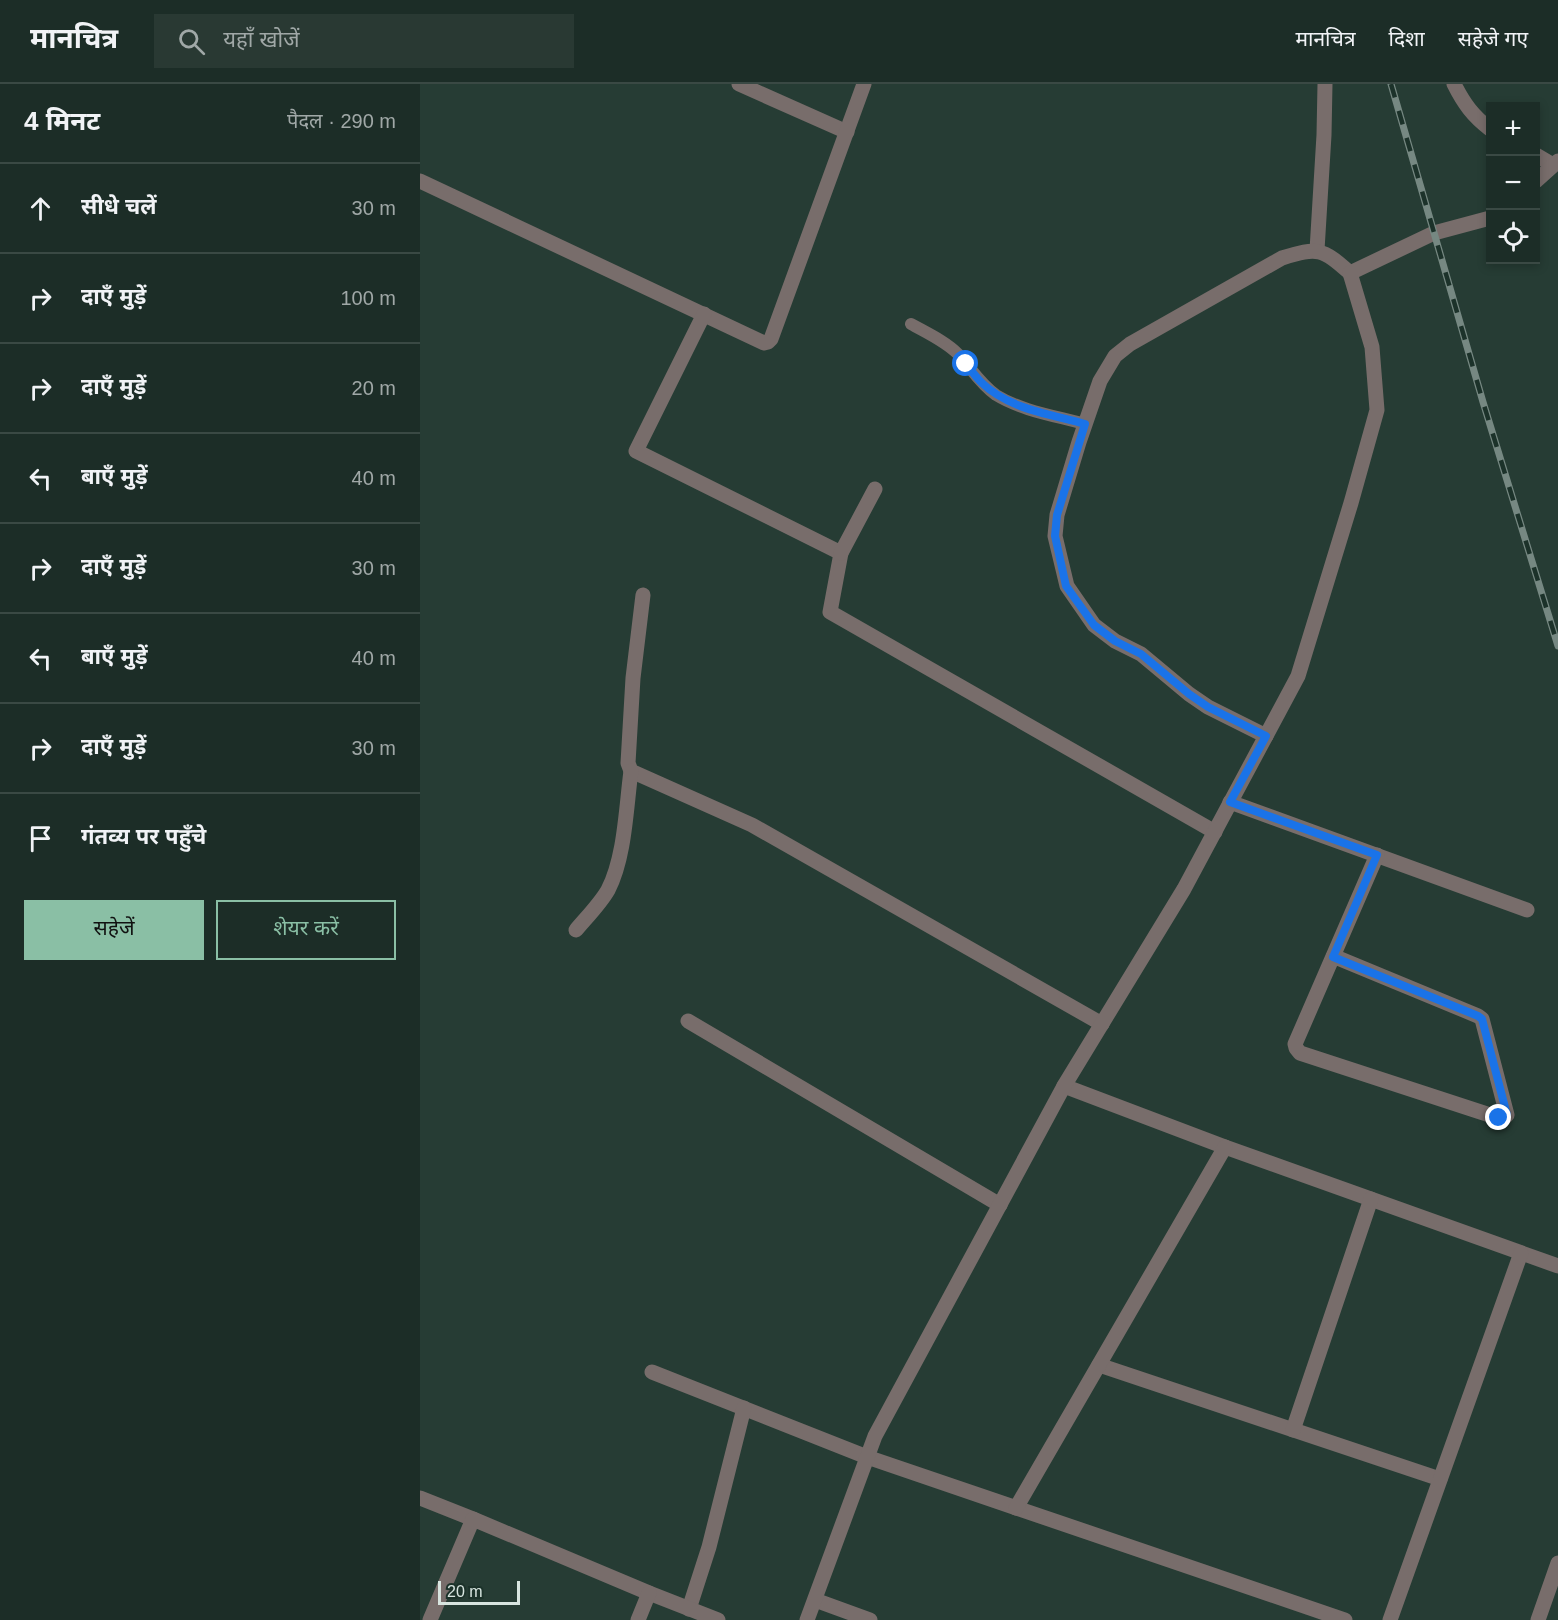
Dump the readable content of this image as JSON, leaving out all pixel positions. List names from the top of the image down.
{
  "scale_bar": "20 m",
  "page": {
    "header": "मानचित्र",
    "search": "यहाँ खोजें",
    "nav": ["मानचित्र", "दिशा", "सहेजे गए"],
    "heading": ["4 मिनट", "पैदल · 290 m"],
    "map_buttons": ["+", "−"],
    "list": [
      ["सीधे चलें", "30 m"],
      ["दाएँ मुड़ें", "100 m"],
      ["दाएँ मुड़ें", "20 m"],
      ["बाएँ मुड़ें", "40 m"],
      ["दाएँ मुड़ें", "30 m"],
      ["बाएँ मुड़ें", "40 m"],
      ["दाएँ मुड़ें", "30 m"],
      "गंतव्य पर पहुँचे"
    ],
    "buttons": ["सहेजें", "शेयर करें"],
    "scale": "20 m"
  }
}
